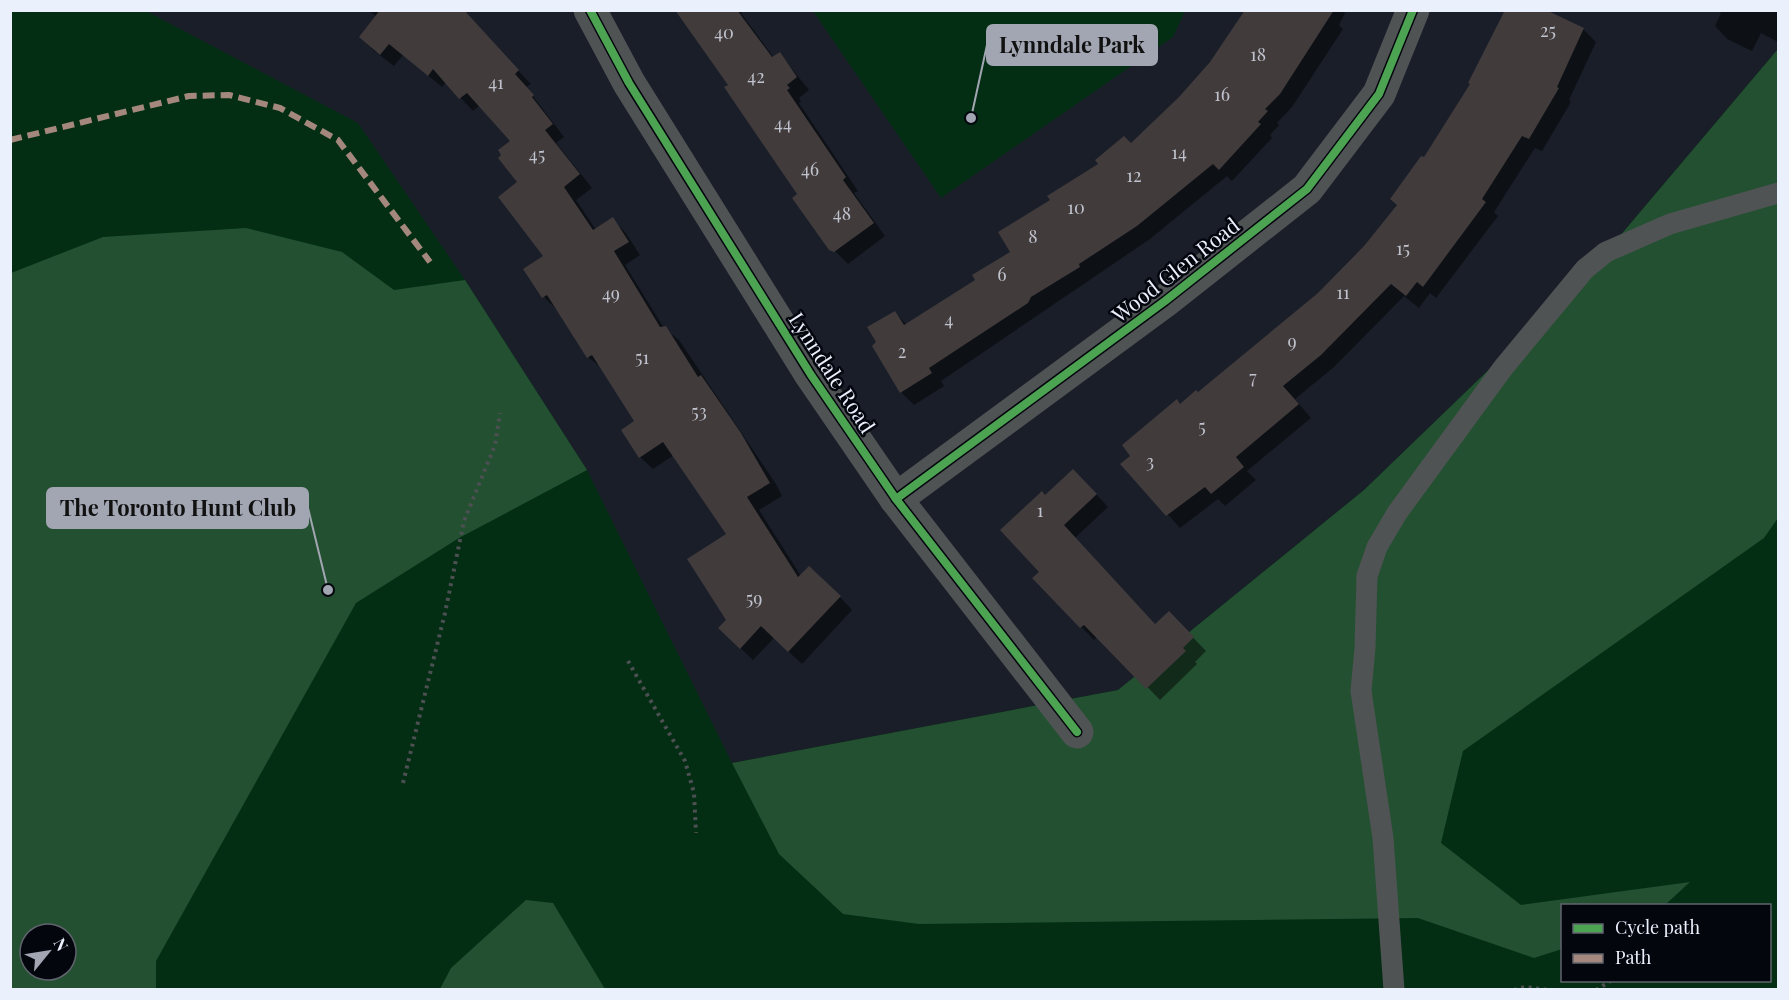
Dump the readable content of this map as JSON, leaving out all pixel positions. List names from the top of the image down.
{
  "streets": {
    "street": ["Wood Glen Road", "Lynndale Road"]
  },
  "crossings": [
    ["Wood Glen Road", "Lynndale Road"]
  ],
  "places": ["Lynndale Park", "The Toronto Hunt Club"],
  "house_numbers": [
    "25",
    "40",
    "18",
    "42",
    "41",
    "16",
    "44",
    "14",
    "45",
    "46",
    "12",
    "10",
    "48",
    "8",
    "15",
    "6",
    "11",
    "49",
    "4",
    "9",
    "2",
    "51",
    "7",
    "53",
    "5",
    "3",
    "1",
    "59"
  ],
  "legend": ["Cycle path", "Path"],
  "north": "top right"
}
